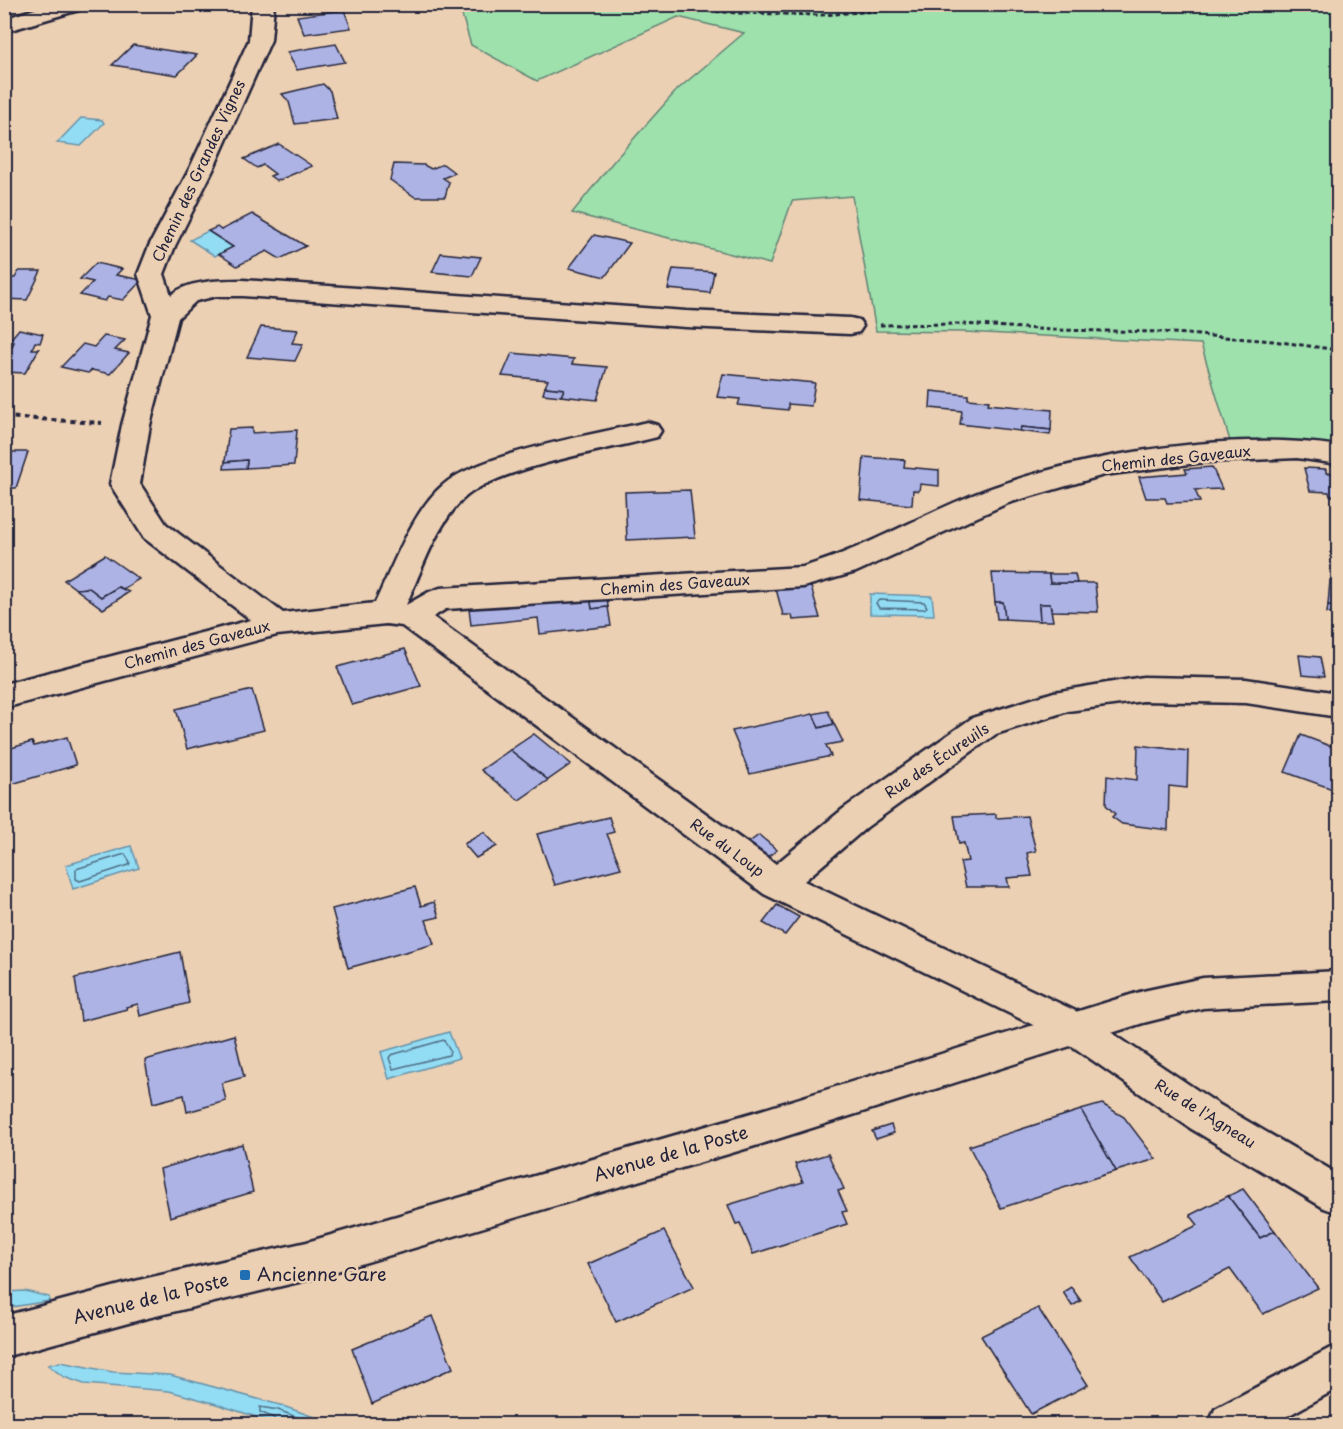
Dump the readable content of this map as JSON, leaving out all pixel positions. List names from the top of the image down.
{
  "streets": {
    "street": [
      "Chemin des Grandes Vignes",
      "Chemin des Gaveaux",
      "Rue des Écureuils",
      "Rue du Loup",
      "Rue de l'Agneau",
      "Avenue de la Poste"
    ]
  },
  "crossings": [
    ["Chemin des Gaveaux", "Rue du Loup"],
    ["Rue des Écureuils", "Rue du Loup"],
    ["Rue du Loup", "Rue de l'Agneau"],
    ["Rue du Loup", "Avenue de la Poste"],
    ["Rue de l'Agneau", "Avenue de la Poste"]
  ],
  "places": {
    "transit": ["Ancienne Gare"]
  }
}
